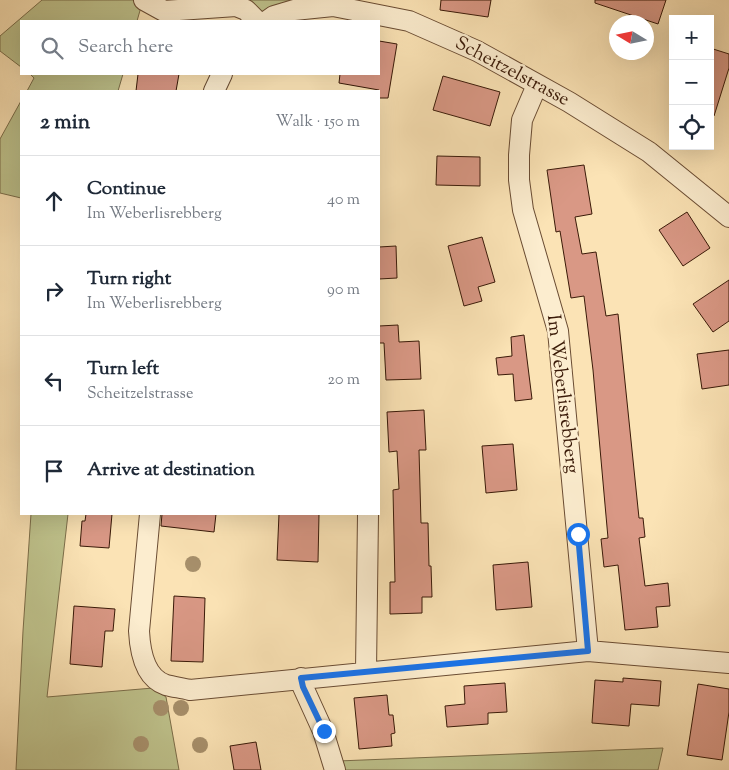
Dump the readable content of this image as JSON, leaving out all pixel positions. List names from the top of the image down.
{
  "streets": {
    "street": ["Scheitzelstrasse", "Im Weberlisrebberg"]
  },
  "crossings": [
    ["Scheitzelstrasse", "Im Weberlisrebberg"]
  ],
  "north": "left",
  "page": {
    "map_buttons": ["+", "−"],
    "search": "Search here",
    "heading": ["2 min", "Walk · 150 m"],
    "list": [
      ["Continue", "Im Weberlisrebberg", "40 m"],
      ["Turn right", "Im Weberlisrebberg", "90 m"],
      ["Turn left", "Scheitzelstrasse", "20 m"],
      "Arrive at destination"
    ]
  }
}
